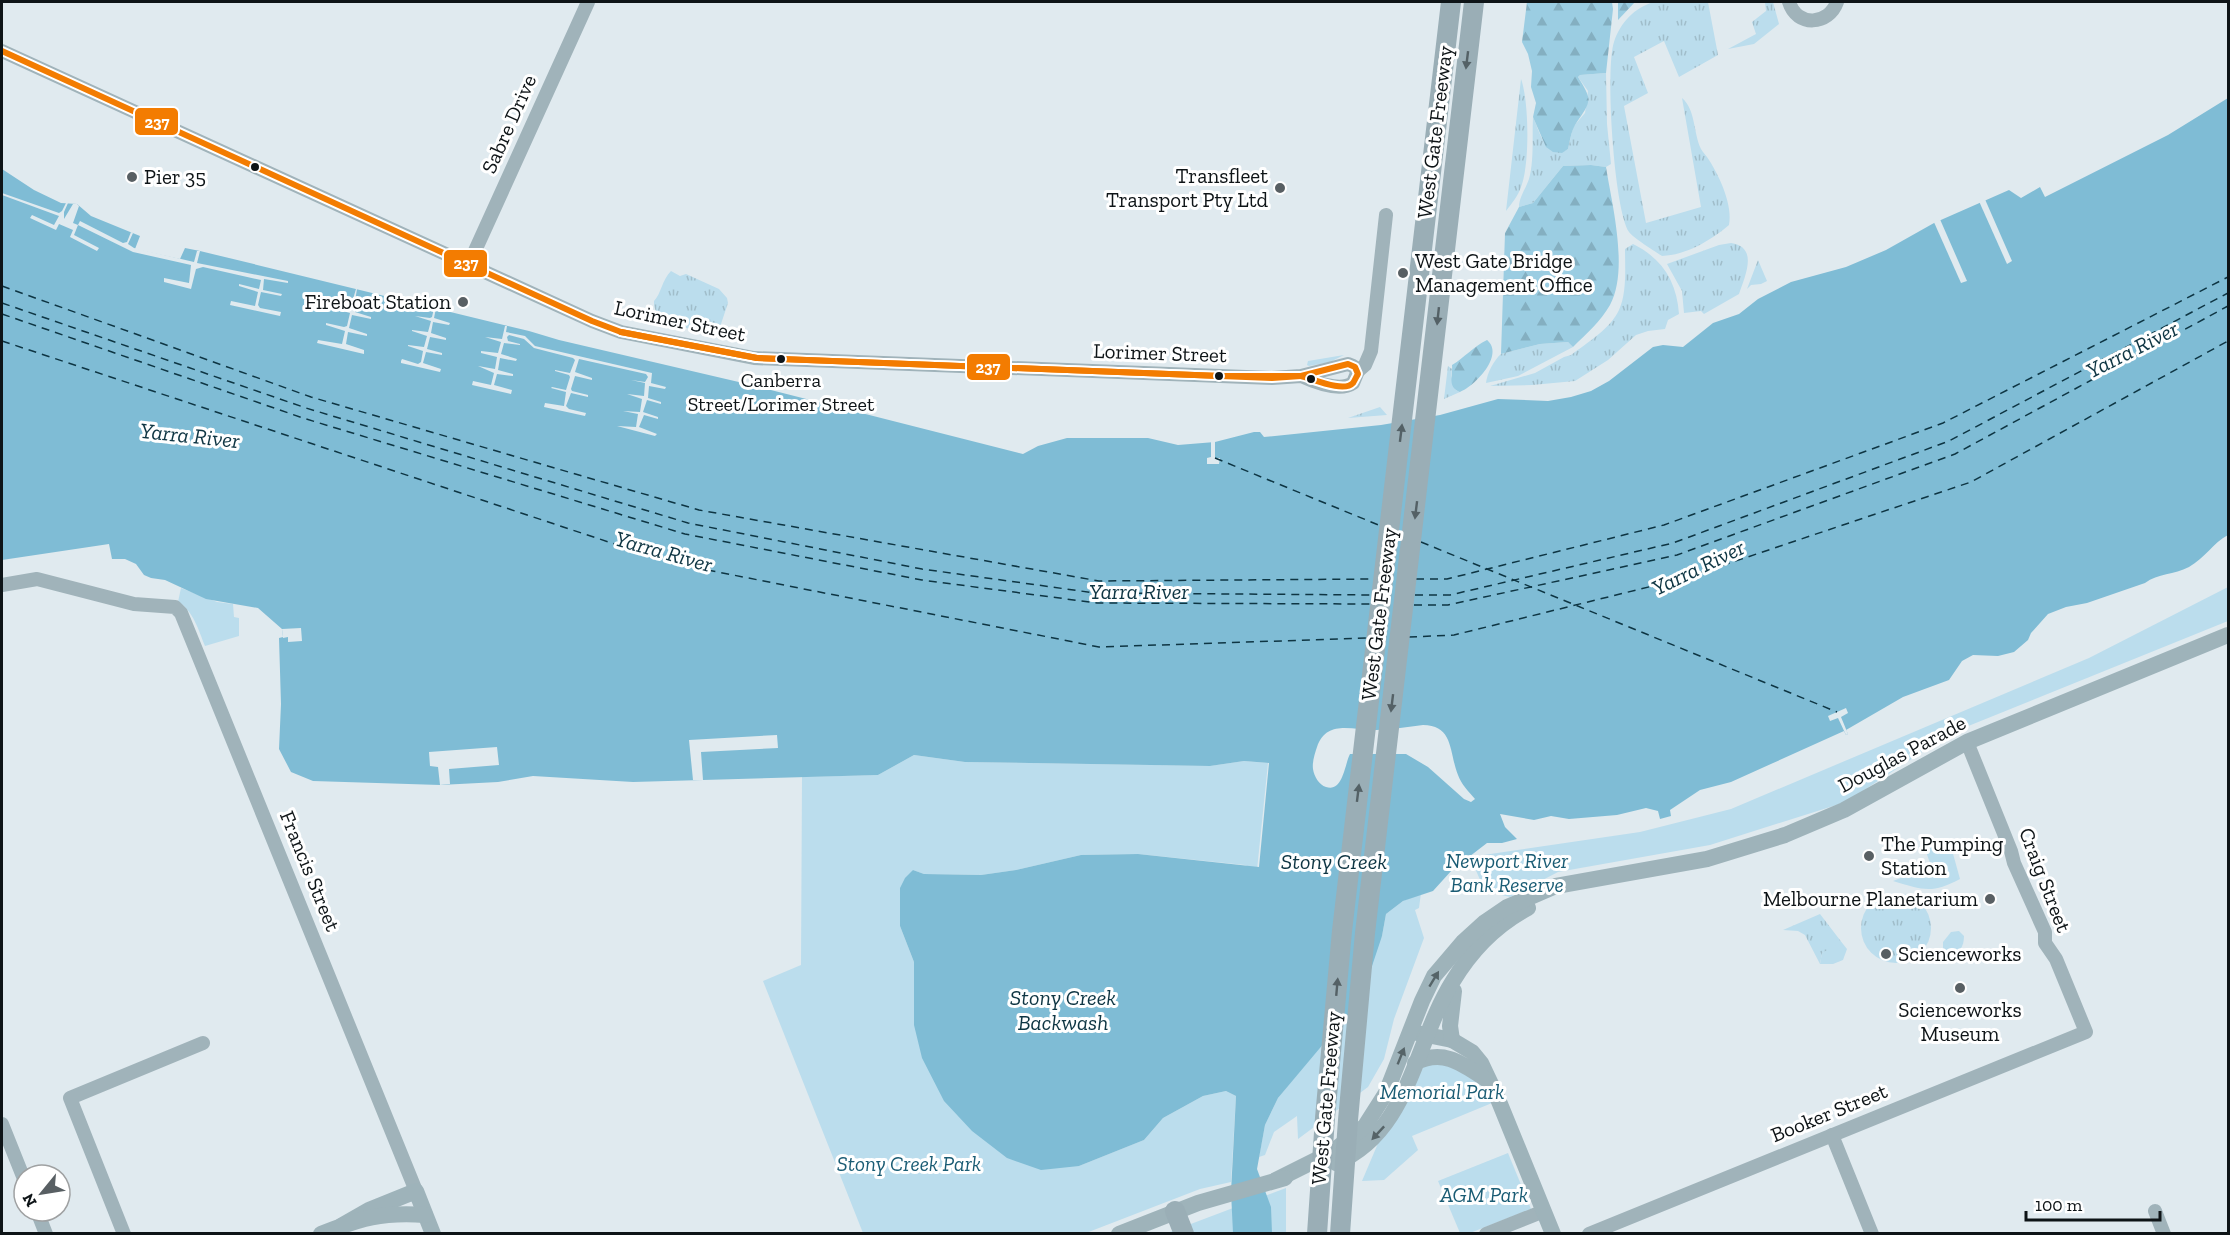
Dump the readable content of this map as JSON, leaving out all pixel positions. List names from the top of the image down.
{
  "streets": {
    "highway": ["West Gate Freeway"],
    "main road": ["Douglas Parade", "Francis Street"],
    "street": [
      "Sabre Drive",
      "Lorimer Street",
      "Craig Street",
      "Booker Street"
    ]
  },
  "crossings": [
    ["Sabre Drive", "Lorimer Street"],
    ["Douglas Parade", "Craig Street"],
    ["Craig Street", "Booker Street"]
  ],
  "water": ["Yarra River", "Stony Creek", "Stony Creek Backwash"],
  "parks": [
    "Newport River Bank Reserve",
    "Memorial Park",
    "Stony Creek Park",
    "AGM Park"
  ],
  "places": [
    "Pier 35",
    "Transfleet Transport Pty Ltd",
    "West Gate Bridge Management Office",
    "Fireboat Station",
    "Canberra Street/Lorimer Street",
    "The Pumping Station",
    "Melbourne Planetarium",
    "Scienceworks",
    "Scienceworks Museum"
  ],
  "lines": ["transit line 237"],
  "scale_bar": "100 m",
  "north": "bottom left"
}
